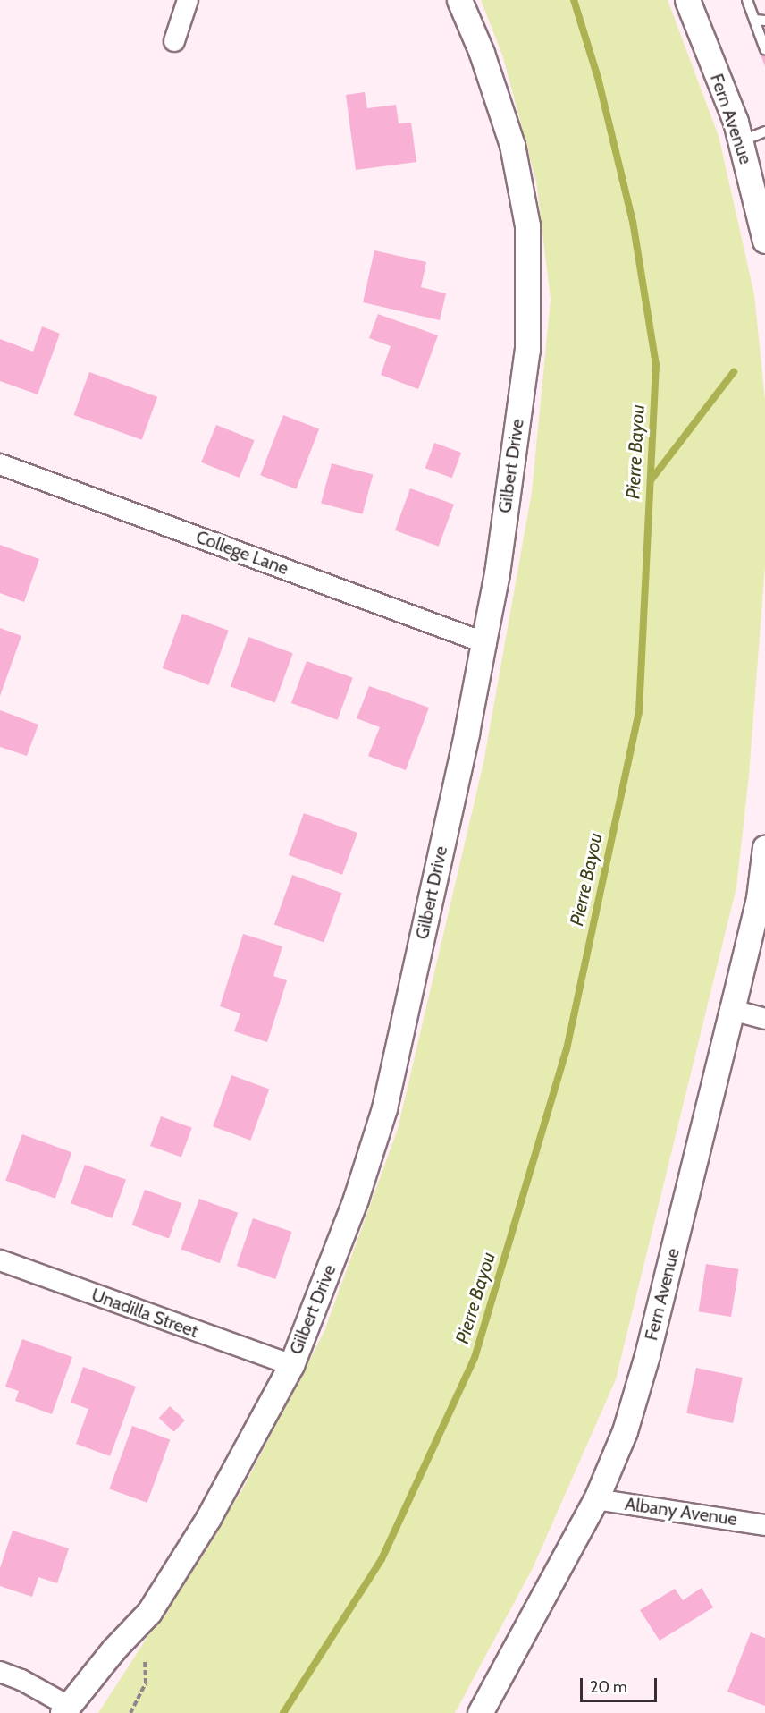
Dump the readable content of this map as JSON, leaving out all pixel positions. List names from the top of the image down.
{
  "streets": {
    "street": [
      "Fern Avenue",
      "Gilbert Drive",
      "College Lane",
      "Unadilla Street",
      "Albany Avenue"
    ]
  },
  "crossings": [
    ["Fern Avenue", "Albany Avenue"],
    ["Gilbert Drive", "College Lane"],
    ["Gilbert Drive", "Unadilla Street"]
  ],
  "water": ["Pierre Bayou"],
  "scale_bar": "20 m"
}
